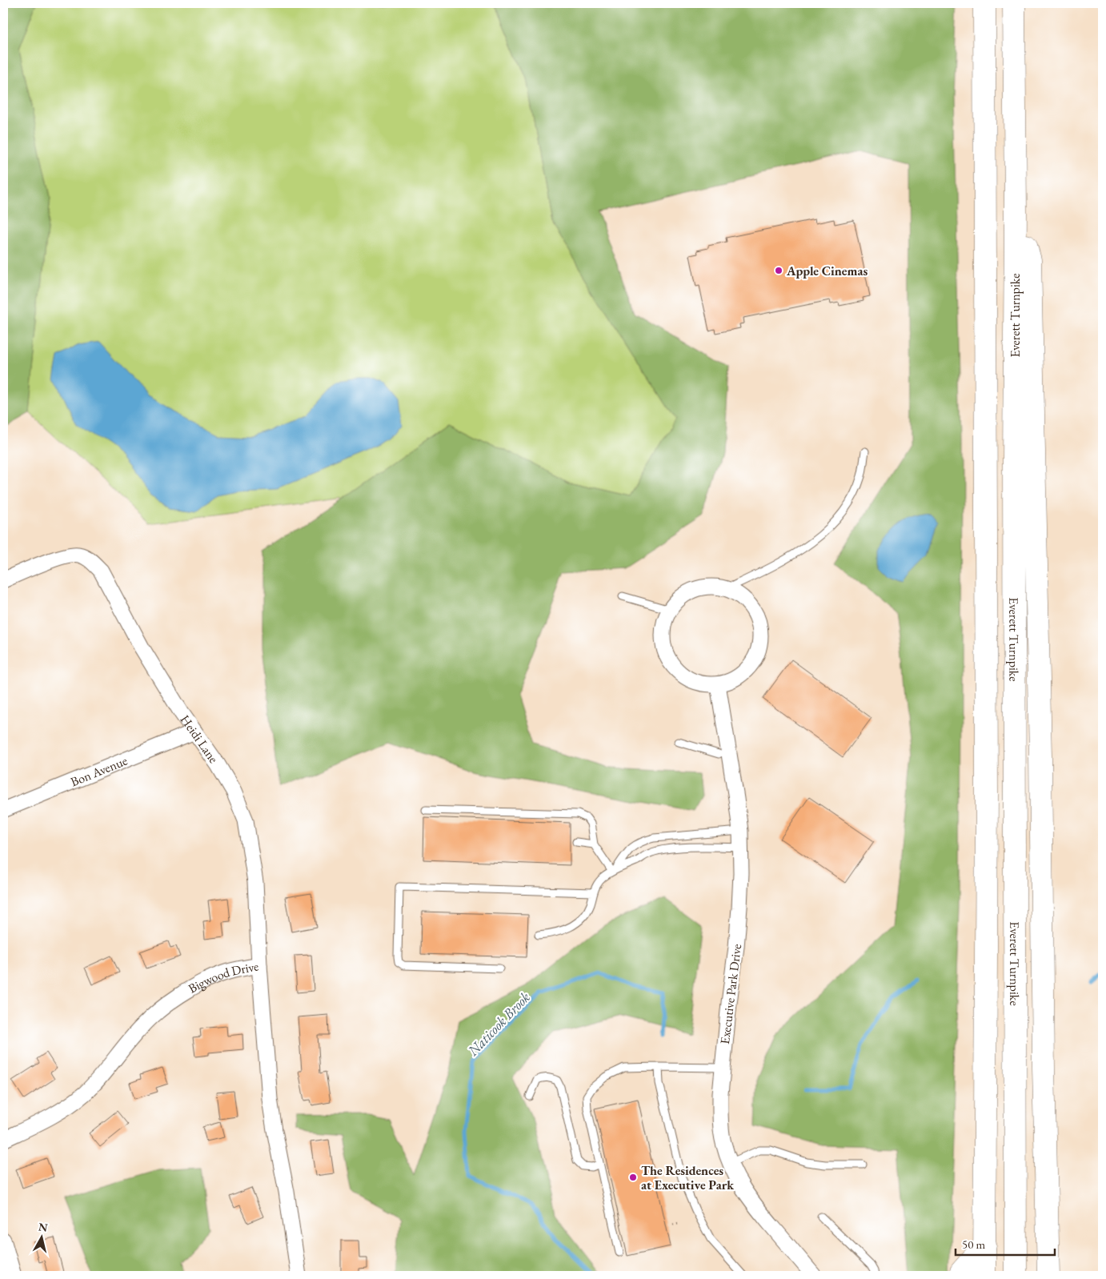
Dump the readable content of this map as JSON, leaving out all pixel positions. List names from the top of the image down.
{
  "streets": {
    "highway": ["Everett Turnpike"],
    "street": [
      "Heidi Lane",
      "Bon Avenue",
      "Bigwood Drive",
      "Executive Park Drive"
    ]
  },
  "crossings": [
    ["Heidi Lane", "Bon Avenue"],
    ["Heidi Lane", "Bigwood Drive"]
  ],
  "water": ["Naticook Brook"],
  "places": ["Apple Cinemas", "The Residences at Executive Park"],
  "scale_bar": "50 m",
  "north": "top"
}
